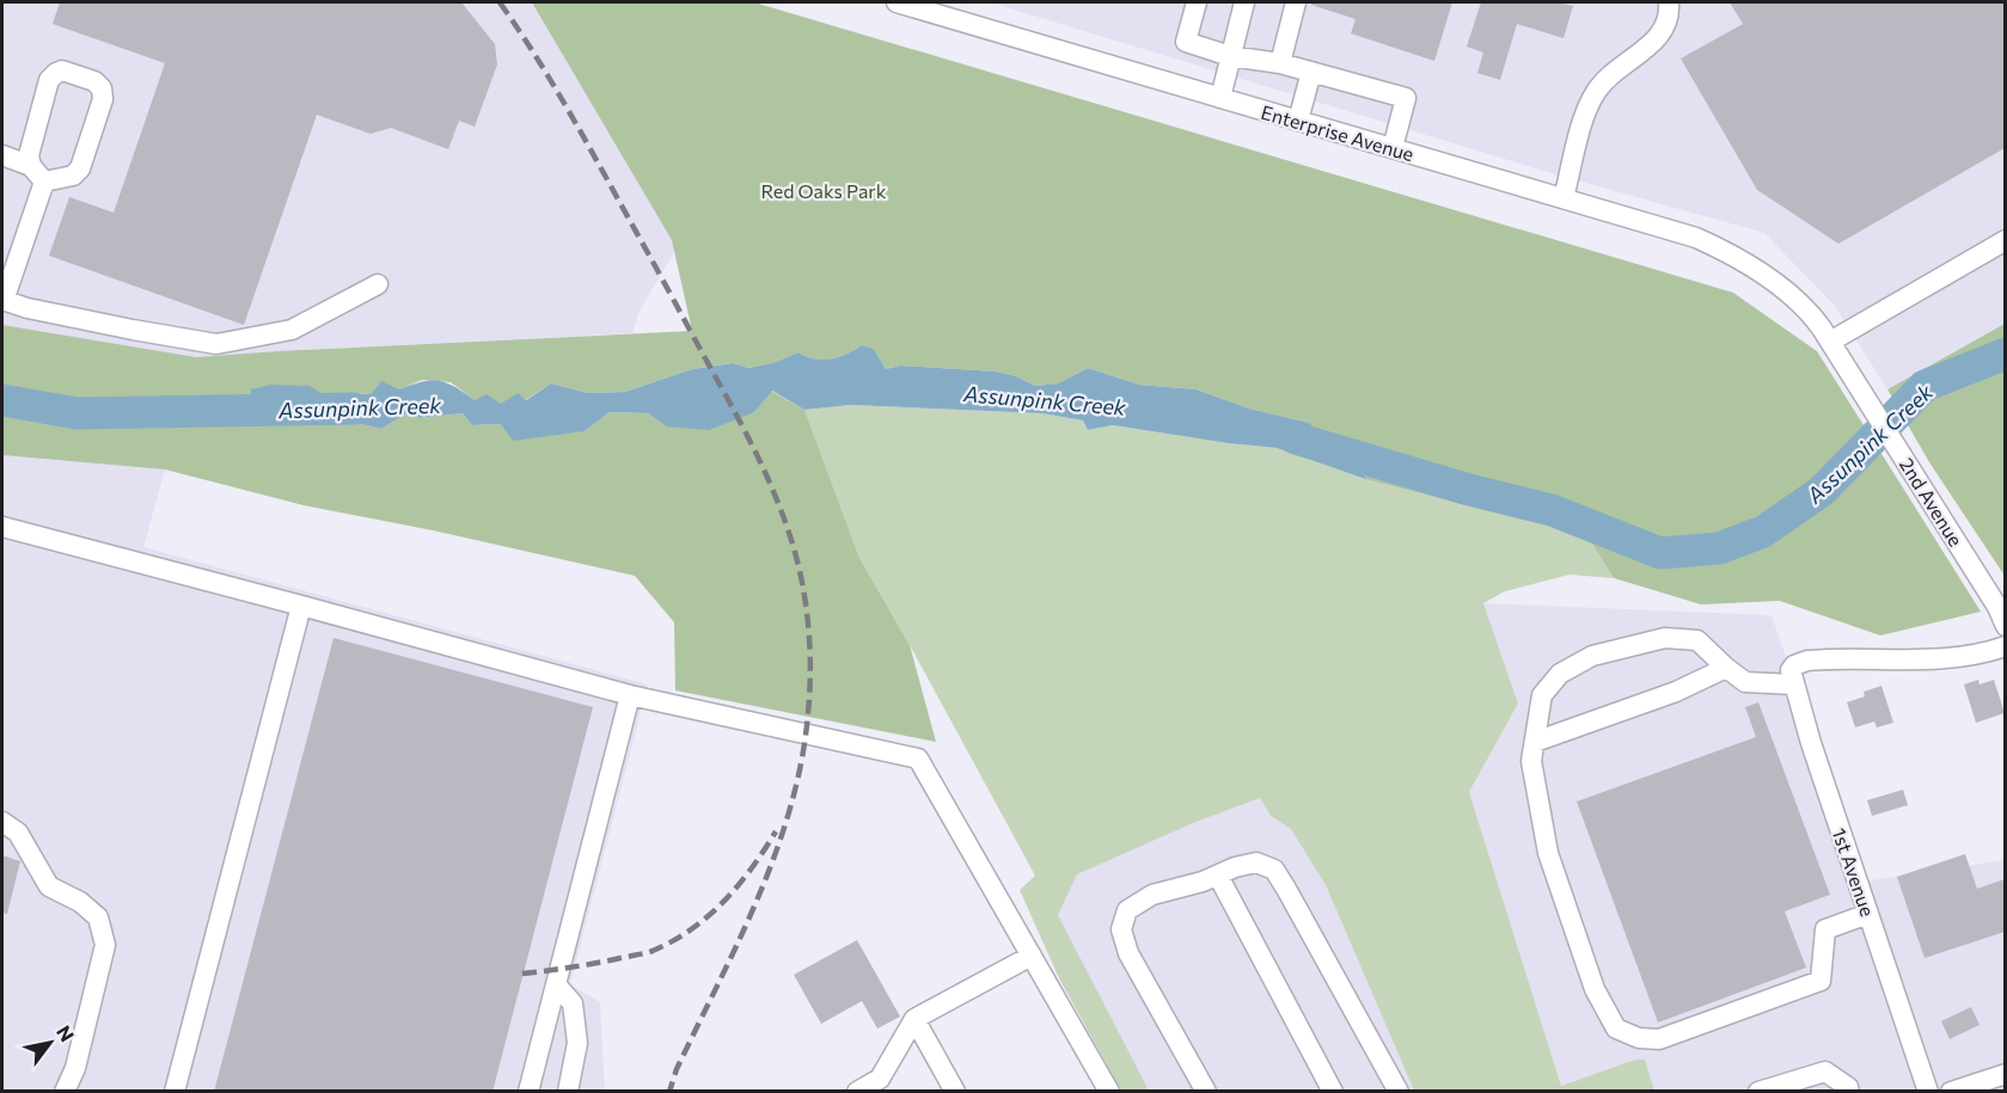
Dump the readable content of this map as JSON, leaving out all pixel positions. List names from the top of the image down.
{
  "streets": {
    "street": ["Enterprise Avenue", "2nd Avenue", "1st Avenue"]
  },
  "crossings": [
    ["Enterprise Avenue", "2nd Avenue"]
  ],
  "water": ["Assunpink Creek"],
  "parks": ["Red Oaks Park"],
  "north": "top right"
}
